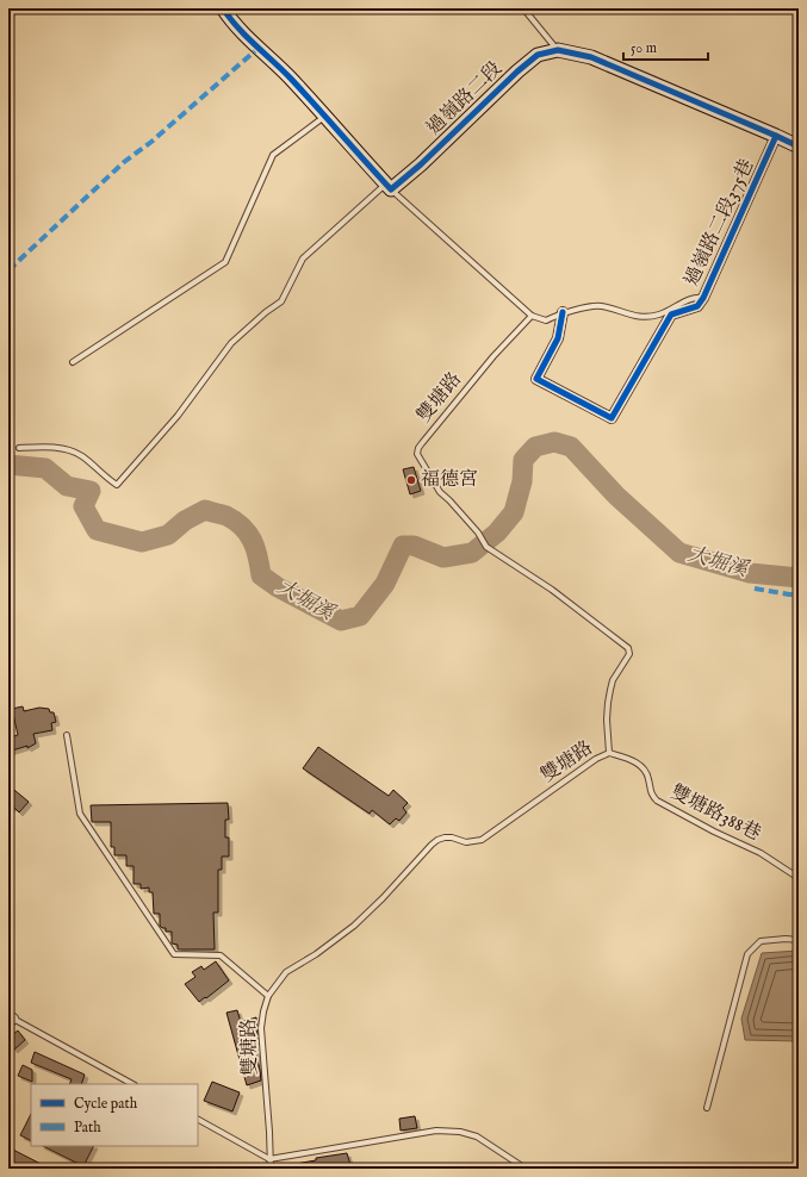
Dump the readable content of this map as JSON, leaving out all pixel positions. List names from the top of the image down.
{
  "streets": {
    "street": ["過嶺路二段", "過嶺路二段375巷"],
    "lane": ["雙塘路", "雙塘路388巷"]
  },
  "crossings": [
    ["過嶺路二段", "過嶺路二段375巷"],
    ["雙塘路", "雙塘路388巷"]
  ],
  "water": ["大堀溪"],
  "places": ["福德宮"],
  "legend": ["Cycle path", "Path"],
  "scale_bar": "50 m"
}
